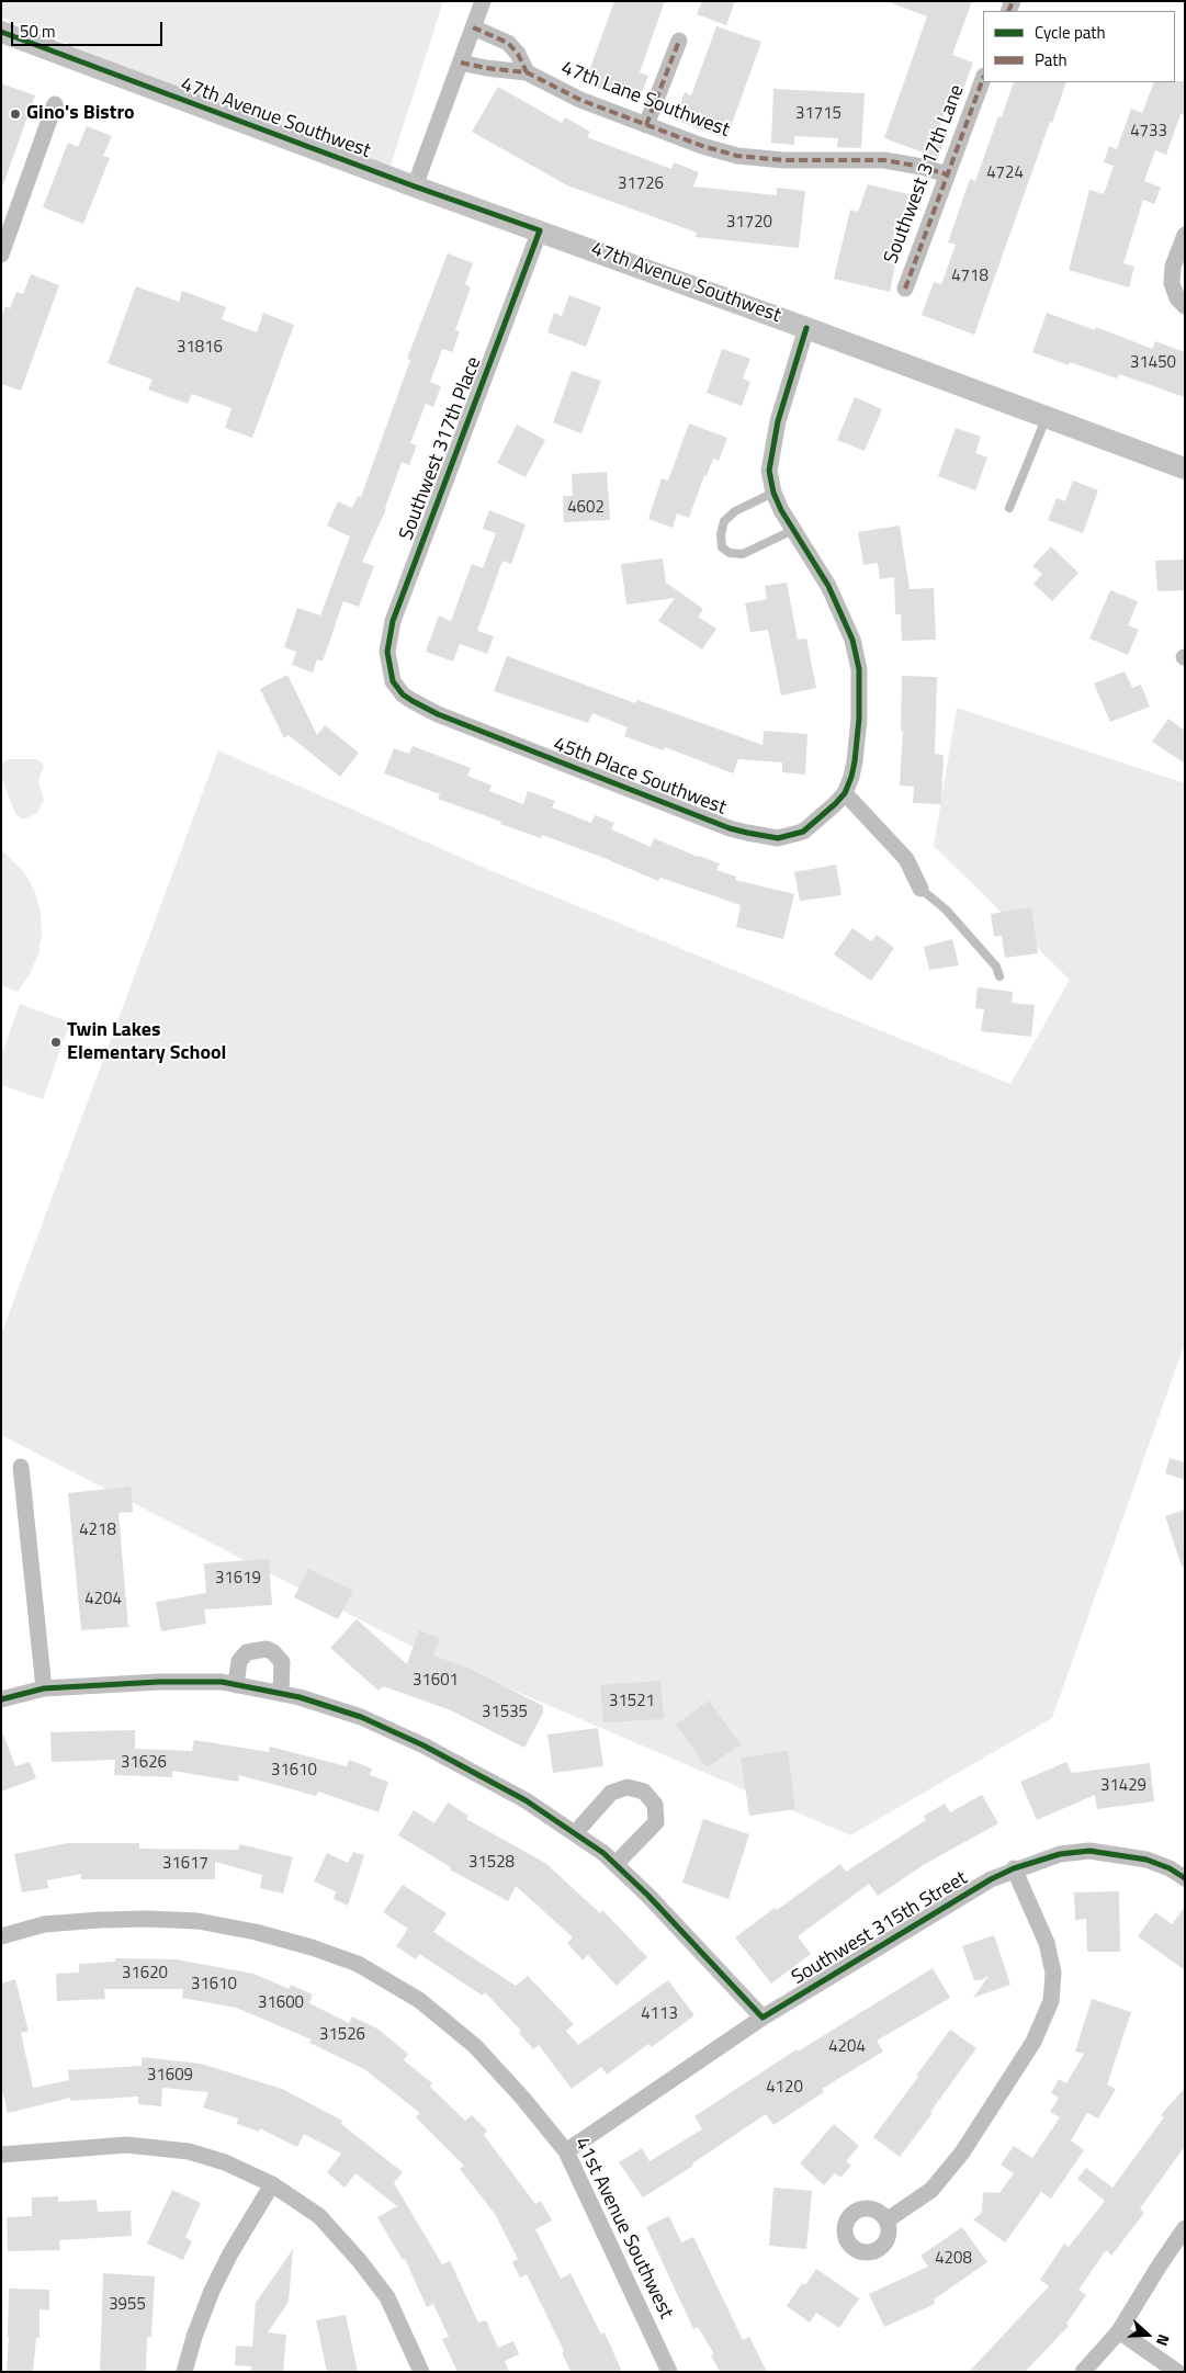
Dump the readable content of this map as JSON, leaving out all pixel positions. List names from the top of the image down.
{
  "streets": {
    "main road": ["47th Avenue Southwest"],
    "street": [
      "47th Lane Southwest",
      "Southwest 317th Lane",
      "Southwest 317th Place",
      "45th Place Southwest",
      "Southwest 315th Street",
      "41st Avenue Southwest"
    ]
  },
  "crossings": [
    ["47th Lane Southwest", "Southwest 317th Lane"],
    ["47th Avenue Southwest", "Southwest 317th Place"],
    ["Southwest 317th Place", "45th Place Southwest"],
    ["Southwest 315th Street", "41st Avenue Southwest"]
  ],
  "places": ["Gino's Bistro", "Twin Lakes Elementary School"],
  "house_numbers": [
    "31715",
    "4733",
    "4724",
    "31726",
    "31720",
    "4718",
    "31816",
    "31450",
    "4602",
    "4218",
    "31619",
    "4204",
    "31601",
    "31521",
    "31535",
    "31626",
    "31610",
    "31429",
    "31528",
    "31617",
    "31620",
    "31610",
    "31600",
    "4113",
    "31526",
    "4204",
    "31609",
    "4120",
    "4208",
    "3955"
  ],
  "legend": ["Cycle path", "Path"],
  "scale_bar": "50 m",
  "north": "right"
}
